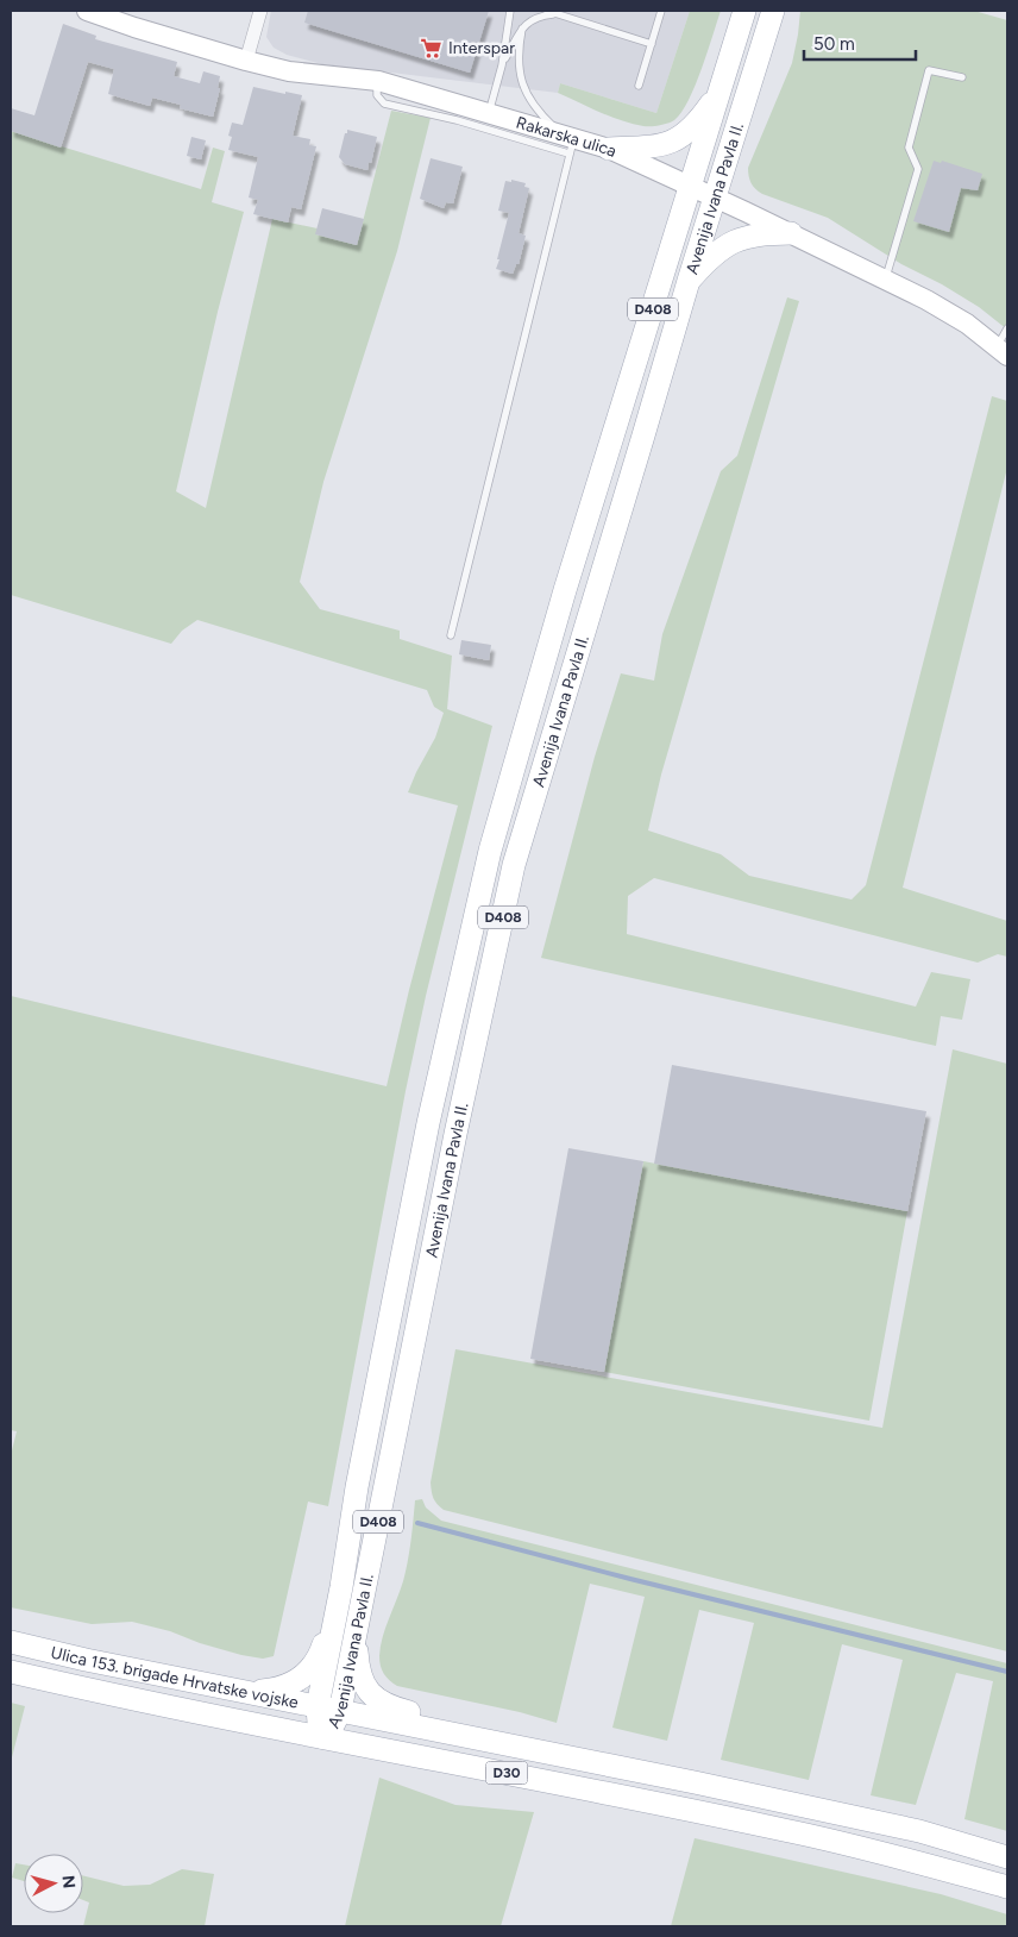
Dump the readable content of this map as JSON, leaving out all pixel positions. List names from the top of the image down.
{
  "streets": {
    "main road": [
      "Rakarska ulica",
      "Avenija Ivana Pavla II.",
      "D408",
      "Ulica 153. brigade Hrvatske vojske",
      "D30"
    ]
  },
  "crossings": [
    ["Rakarska ulica", "Avenija Ivana Pavla II."],
    ["Avenija Ivana Pavla II.", "Ulica 153. brigade Hrvatske vojske"],
    ["Avenija Ivana Pavla II.", "D30"],
    ["Ulica 153. brigade Hrvatske vojske", "D30"]
  ],
  "places": {
    "supermarket": ["Interspar"]
  },
  "scale_bar": "50 m",
  "north": "right"
}
